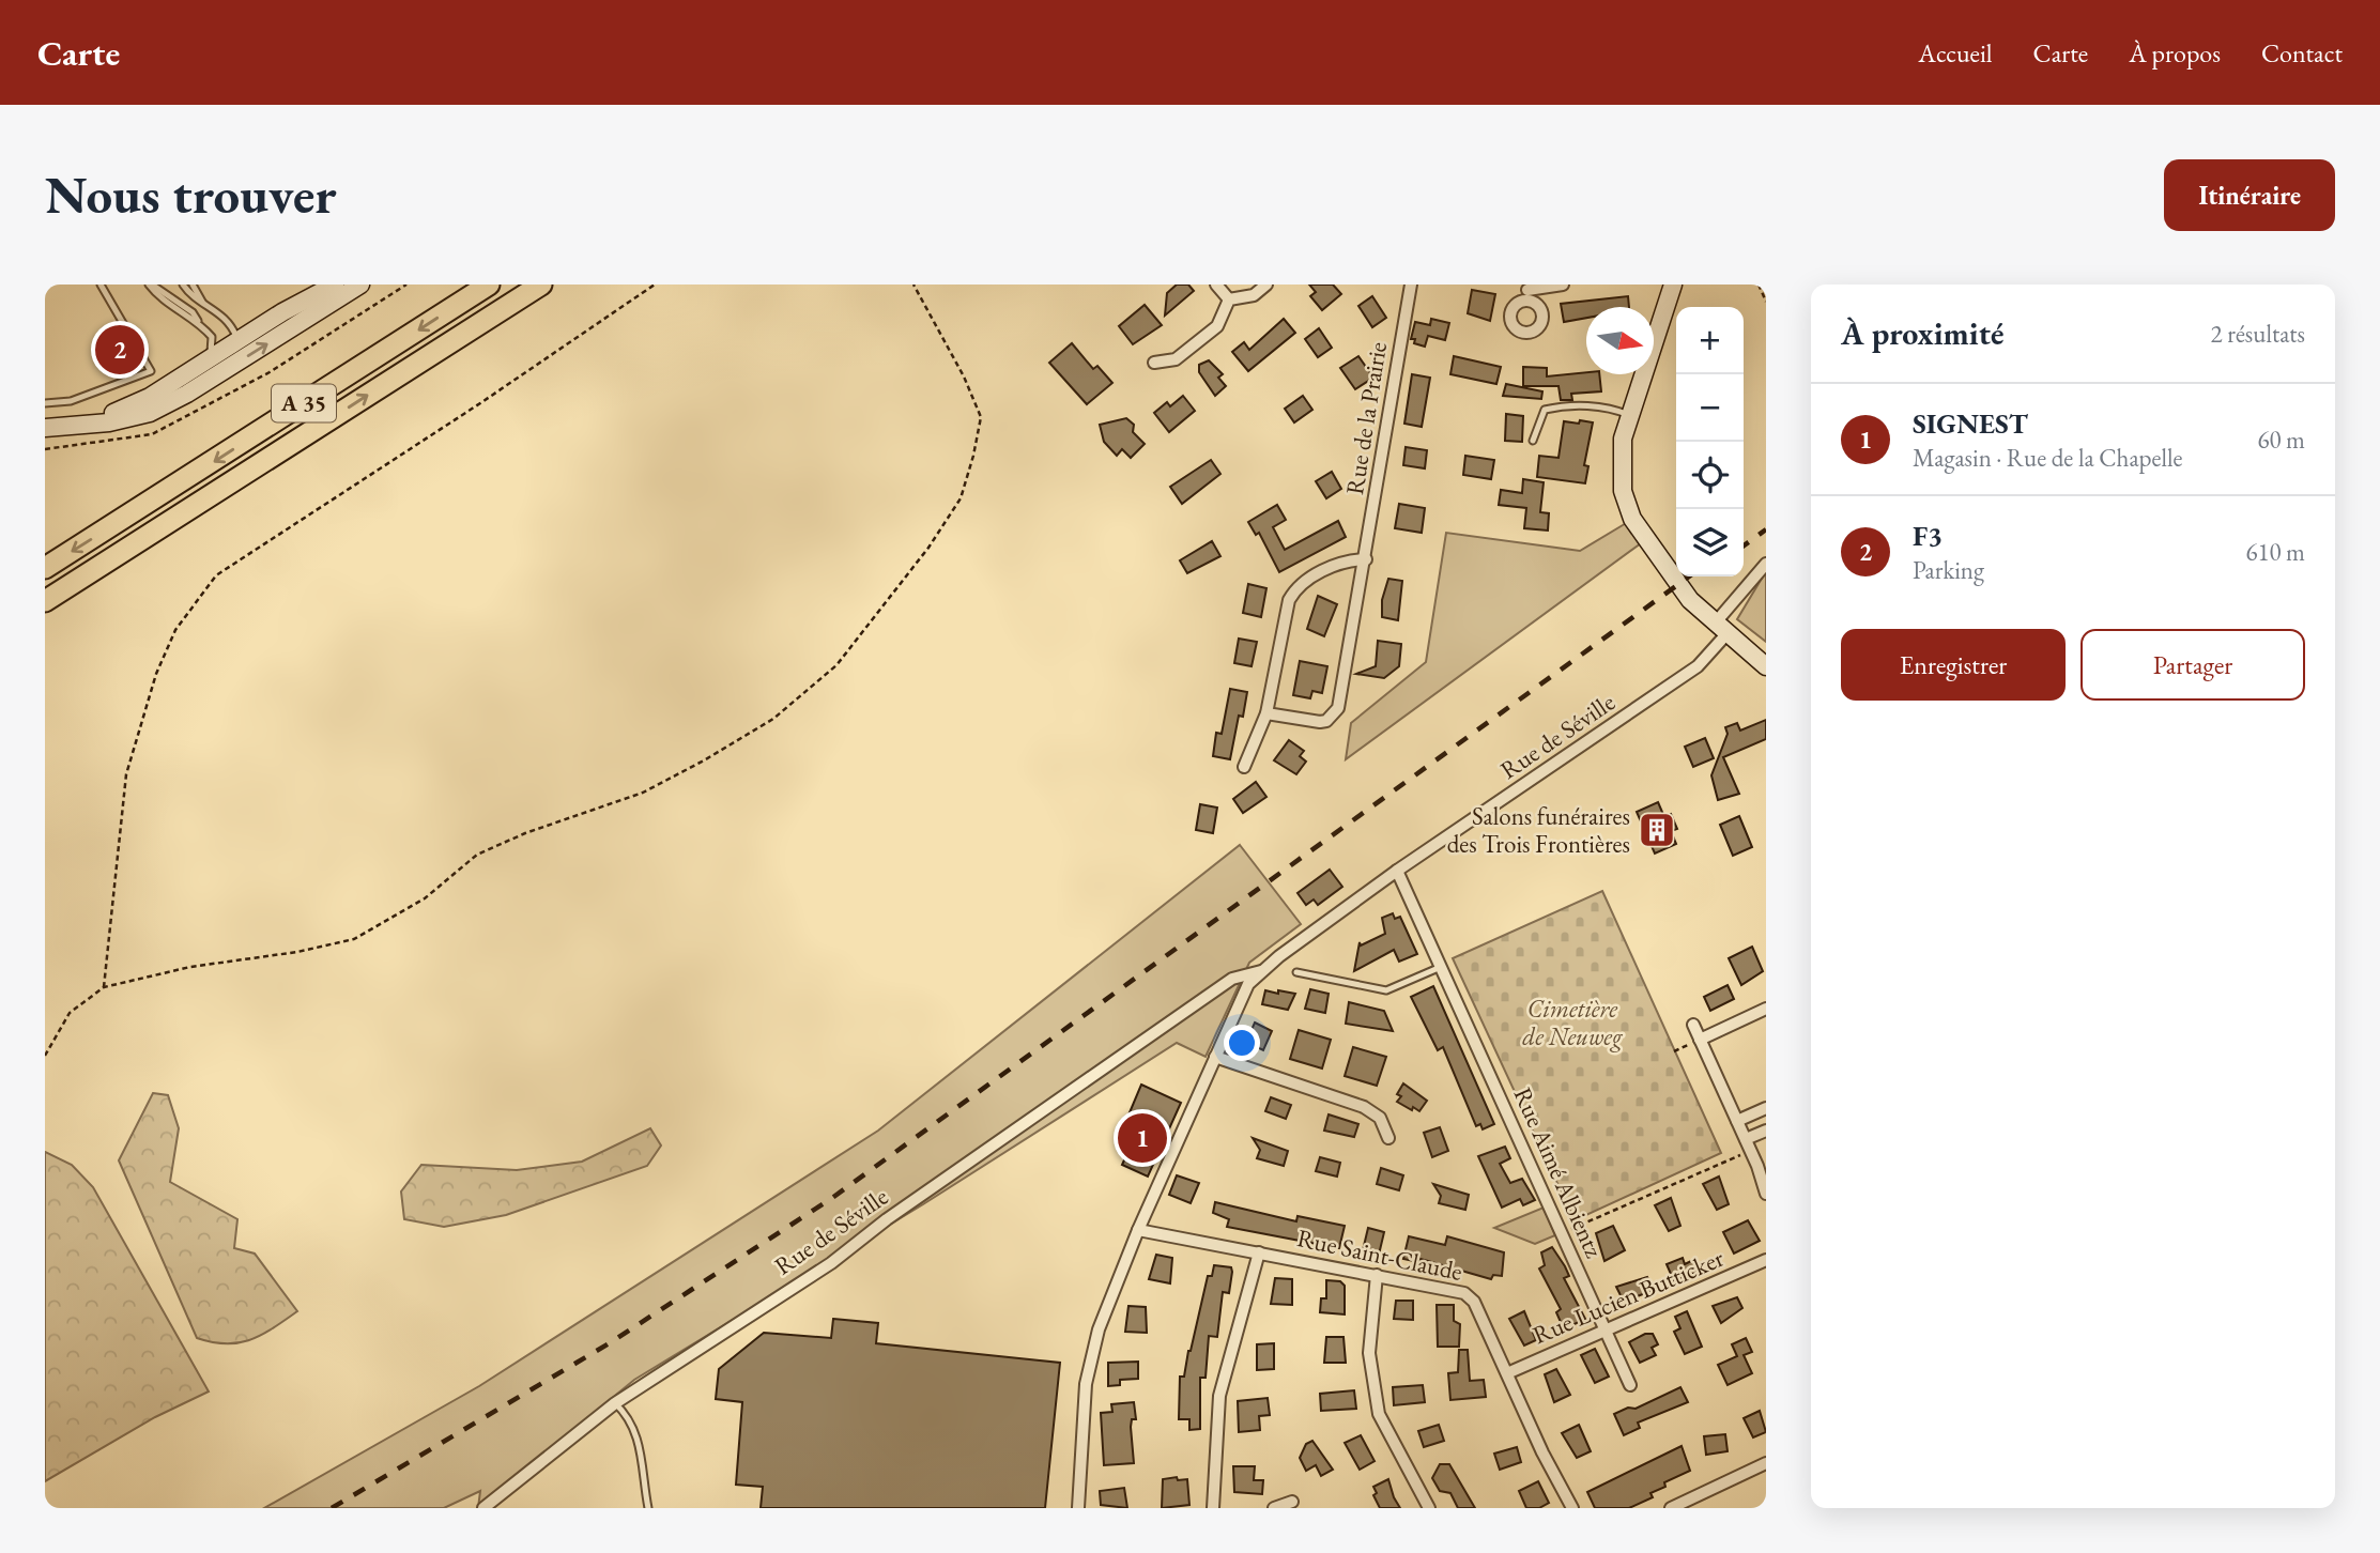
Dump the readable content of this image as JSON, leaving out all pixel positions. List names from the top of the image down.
{
  "streets": {
    "highway": ["A 35"],
    "street": [
      "Rue de la Prairie",
      "Rue de Séville",
      "Rue Aimé Albientz",
      "Rue Saint-Claude",
      "Rue Lucien Butticker"
    ]
  },
  "crossings": [
    ["Rue de Séville", "Rue Aimé Albientz"],
    ["Rue Aimé Albientz", "Rue Lucien Butticker"],
    ["Rue Saint-Claude", "Rue Lucien Butticker"]
  ],
  "parks": ["Cimetière de Neuweg"],
  "places": {
    "building": ["Salons funéraires des Trois Frontières"]
  },
  "north": "right",
  "page": {
    "header": "Carte",
    "nav": [
      "Accueil",
      "Carte",
      "À propos",
      "Contact"
    ],
    "buttons": [
      "Itinéraire",
      ["Enregistrer", "Partager"]
    ],
    "title": "Nous trouver",
    "heading": ["À proximité", "2 résultats"],
    "map_buttons": ["+", "−"],
    "pins": ["2", "1"],
    "list": [
      {
        "mark": "1",
        "name": "SIGNEST",
        "note": "Magasin · Rue de la Chapelle",
        "value": "60 m"
      },
      {
        "mark": "2",
        "name": "F3",
        "note": "Parking",
        "value": "610 m"
      }
    ]
  }
}
